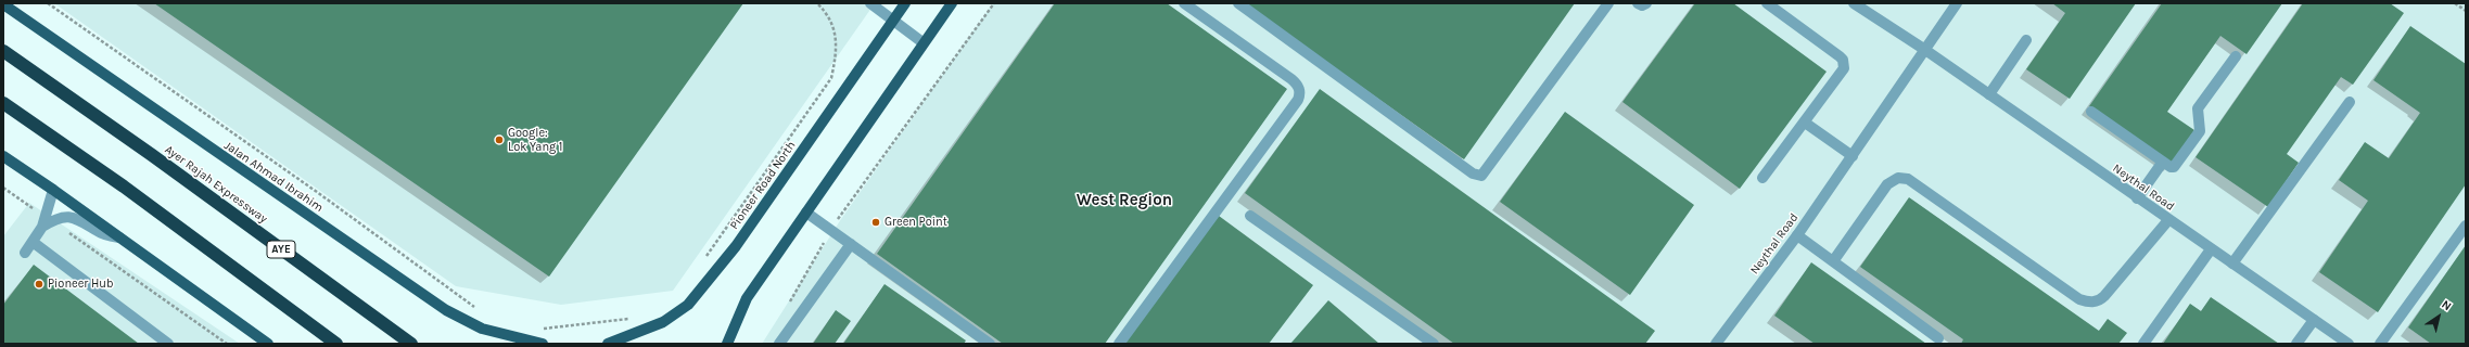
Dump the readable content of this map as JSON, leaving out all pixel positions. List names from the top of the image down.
{
  "streets": {
    "highway": ["Ayer Rajah Expressway", "AYE"],
    "main road": ["Jalan Ahmad Ibrahim", "Pioneer Road North"],
    "street": ["Neythal Road"]
  },
  "districts": ["West Region"],
  "places": ["Google: Lok Yang 1", "Green Point", "Pioneer Hub"],
  "north": "top right"
}
